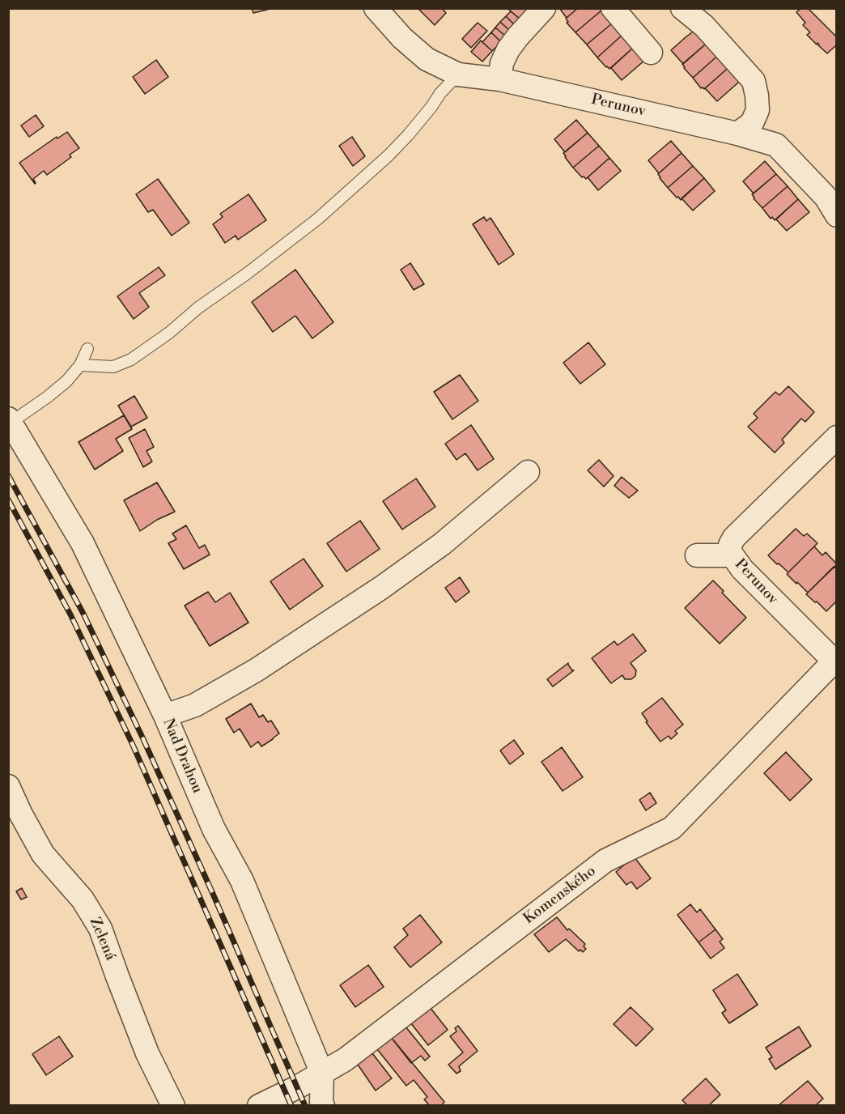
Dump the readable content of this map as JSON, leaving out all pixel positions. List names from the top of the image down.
{
  "streets": {
    "street": [
      "Perunov",
      "Nad Drahou",
      "Komenského",
      "Zelená"
    ]
  },
  "crossings": [
    ["Perunov", "Komenského"],
    ["Nad Drahou", "Komenského"]
  ]
}
